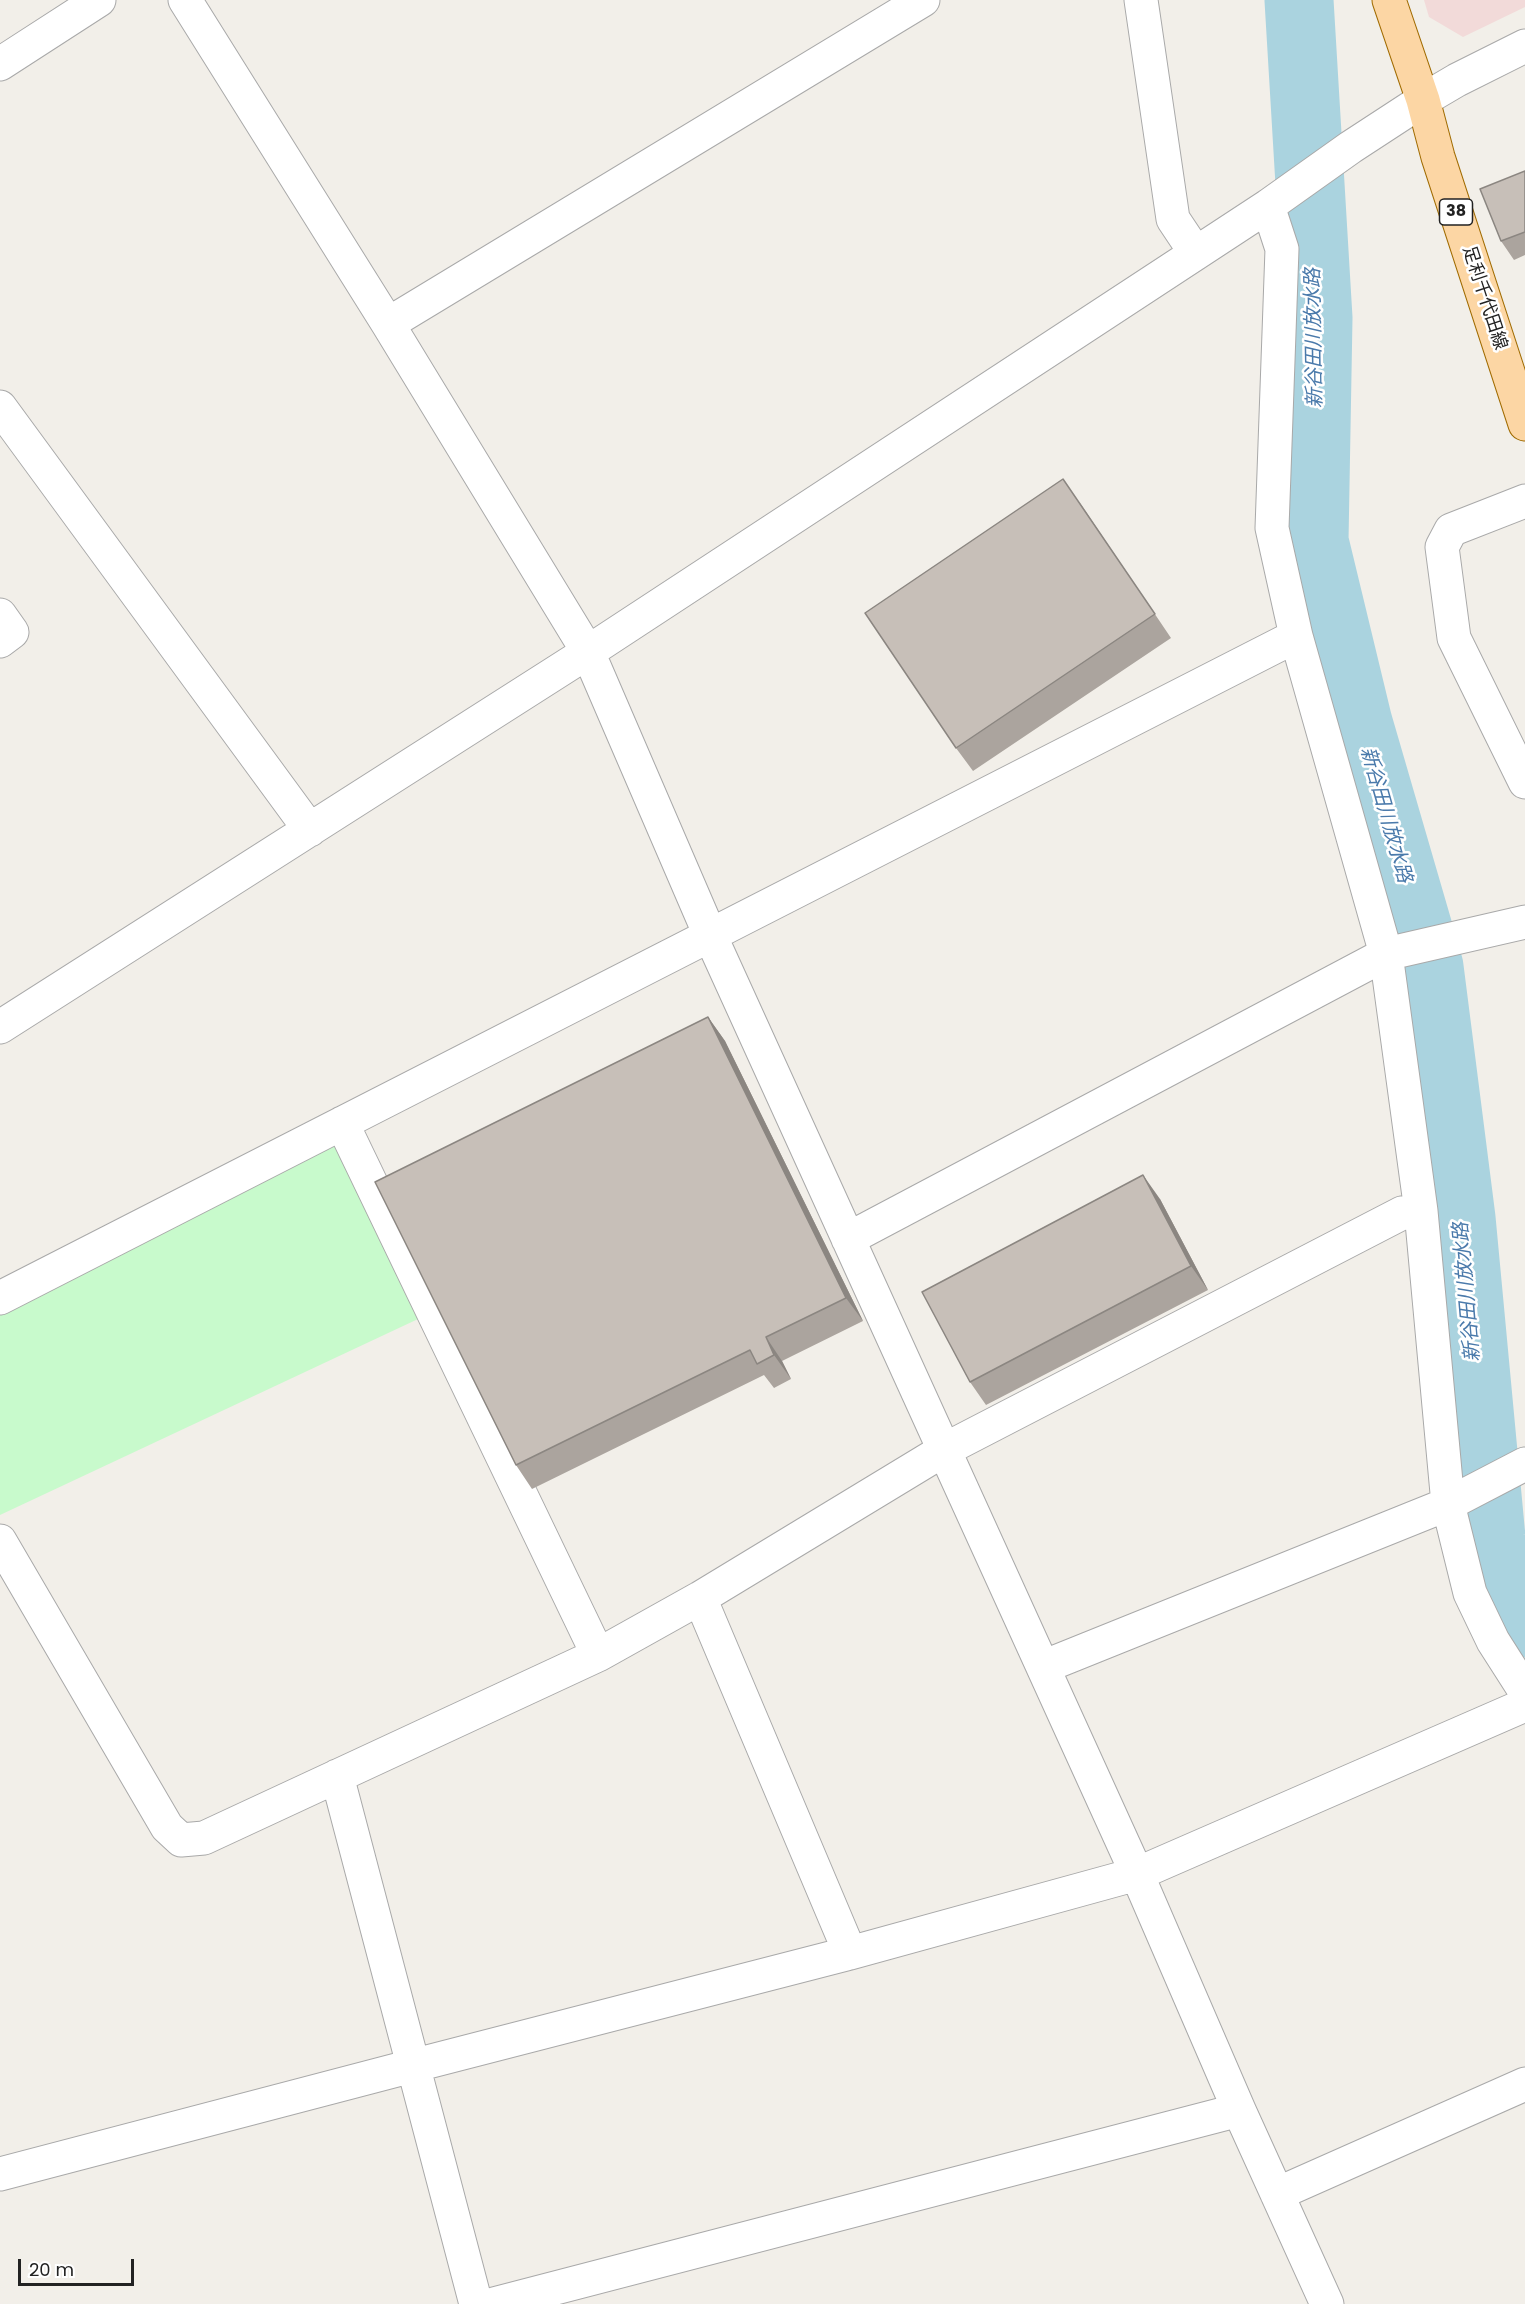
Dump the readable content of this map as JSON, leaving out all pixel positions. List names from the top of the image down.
{
  "streets": {
    "main road": ["38", "足利千代田線"]
  },
  "water": ["新谷田川放水路"],
  "scale_bar": "20 m"
}
